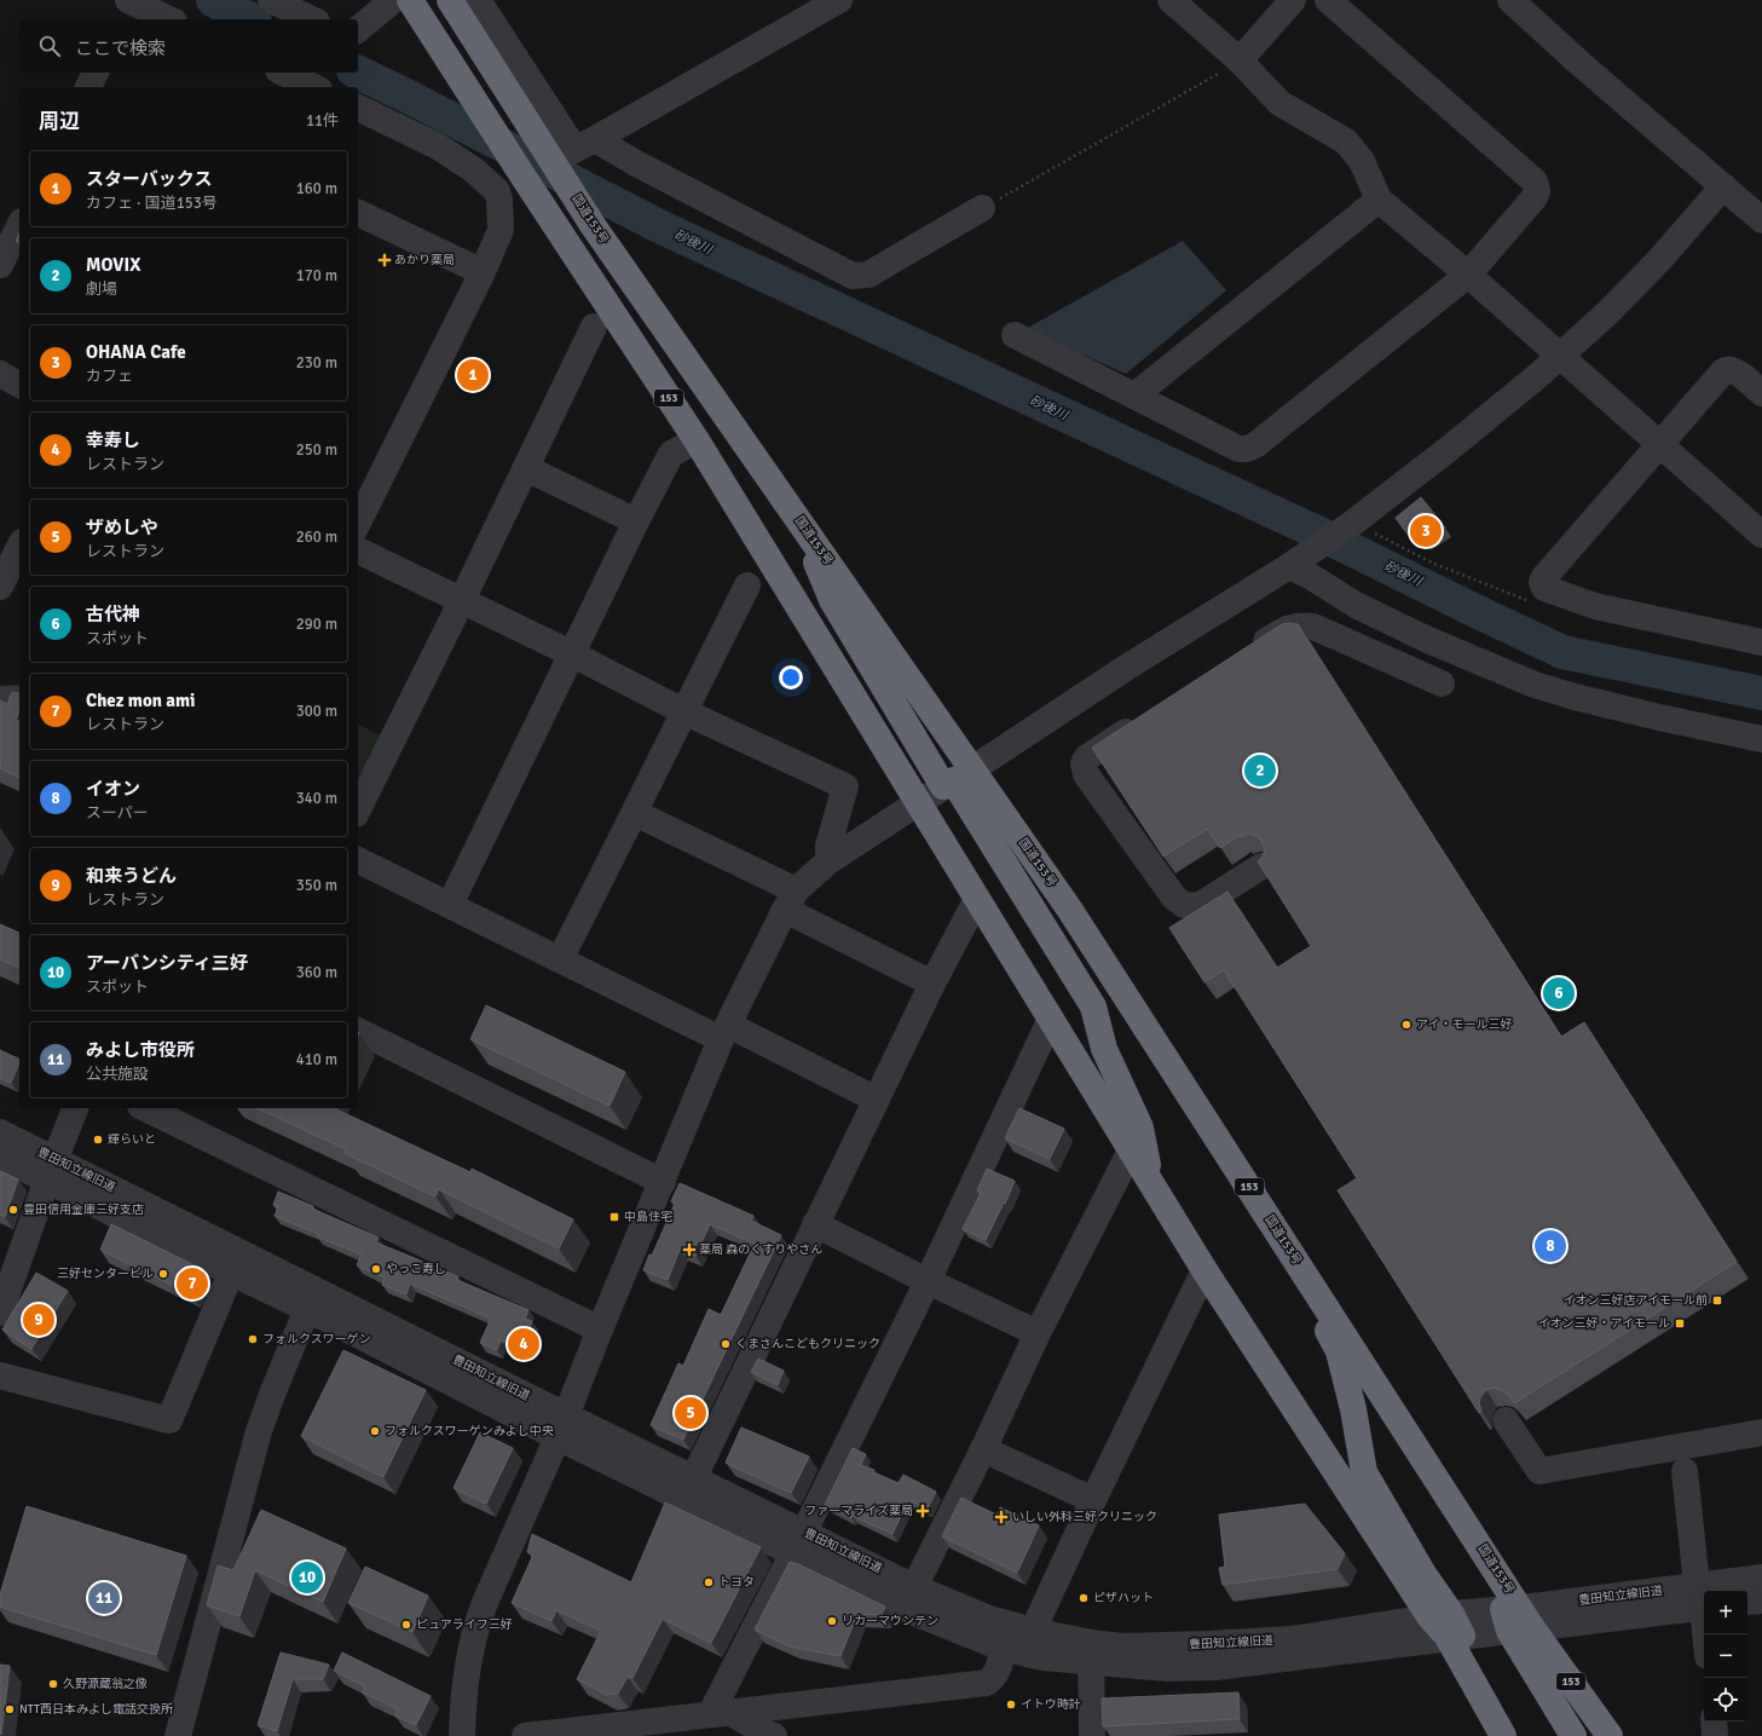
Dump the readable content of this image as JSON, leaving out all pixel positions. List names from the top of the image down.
{
  "streets": {
    "highway": ["国道153号", "153"],
    "street": ["豊田知立線旧道"]
  },
  "crossings": [
    ["国道153号", "153"],
    ["国道153号", "豊田知立線旧道"],
    ["153", "豊田知立線旧道"]
  ],
  "water": ["砂後川"],
  "places": {
    "health": [
      "あかり薬局",
      "薬局 森のくすりやさん",
      "ファーマライズ薬局",
      "いしい外科三好クリニック"
    ],
    "other": [
      "アイ・モール三好",
      "輝らいと",
      "豊田信用金庫三好支店",
      "やっこ寿し",
      "三好センタービル",
      "フォルクスワーゲン",
      "くまさんこどもクリニック",
      "フォルクスワーゲンみよし中央",
      "トヨタ",
      "ピザハット",
      "リカーマウンテン",
      "ピュアライフ三好",
      "久野源蔵翁之像",
      "イトウ時計",
      "NTT西日本みよし電話交換所"
    ],
    "transit": ["中島住宅", "イオン三好店アイモール前", "イオン三好・アイモール"]
  },
  "page": {
    "search": "ここで検索",
    "heading": ["周辺", "11件"],
    "list": [
      {
        "mark": "1",
        "name": "スターバックス",
        "note": "カフェ · 国道153号",
        "value": "160 m"
      },
      {
        "mark": "2",
        "name": "MOVIX",
        "note": "劇場",
        "value": "170 m"
      },
      {
        "mark": "3",
        "name": "OHANA Cafe",
        "note": "カフェ",
        "value": "230 m"
      },
      {
        "mark": "4",
        "name": "幸寿し",
        "note": "レストラン",
        "value": "250 m"
      },
      {
        "mark": "5",
        "name": "ザめしや",
        "note": "レストラン",
        "value": "260 m"
      },
      {
        "mark": "6",
        "name": "古代神",
        "note": "スポット",
        "value": "290 m"
      },
      {
        "mark": "7",
        "name": "Chez mon ami",
        "note": "レストラン",
        "value": "300 m"
      },
      {
        "mark": "8",
        "name": "イオン",
        "note": "スーパー",
        "value": "340 m"
      },
      {
        "mark": "9",
        "name": "和来うどん",
        "note": "レストラン",
        "value": "350 m"
      },
      {
        "mark": "10",
        "name": "アーバンシティ三好",
        "note": "スポット",
        "value": "360 m"
      },
      {
        "mark": "11",
        "name": "みよし市役所",
        "note": "公共施設",
        "value": "410 m"
      }
    ],
    "pins": [
      "1",
      "3",
      "2",
      "6",
      "8",
      "7",
      "9",
      "4",
      "5",
      "10",
      "11"
    ],
    "map_buttons": ["+", "−"]
  }
}
